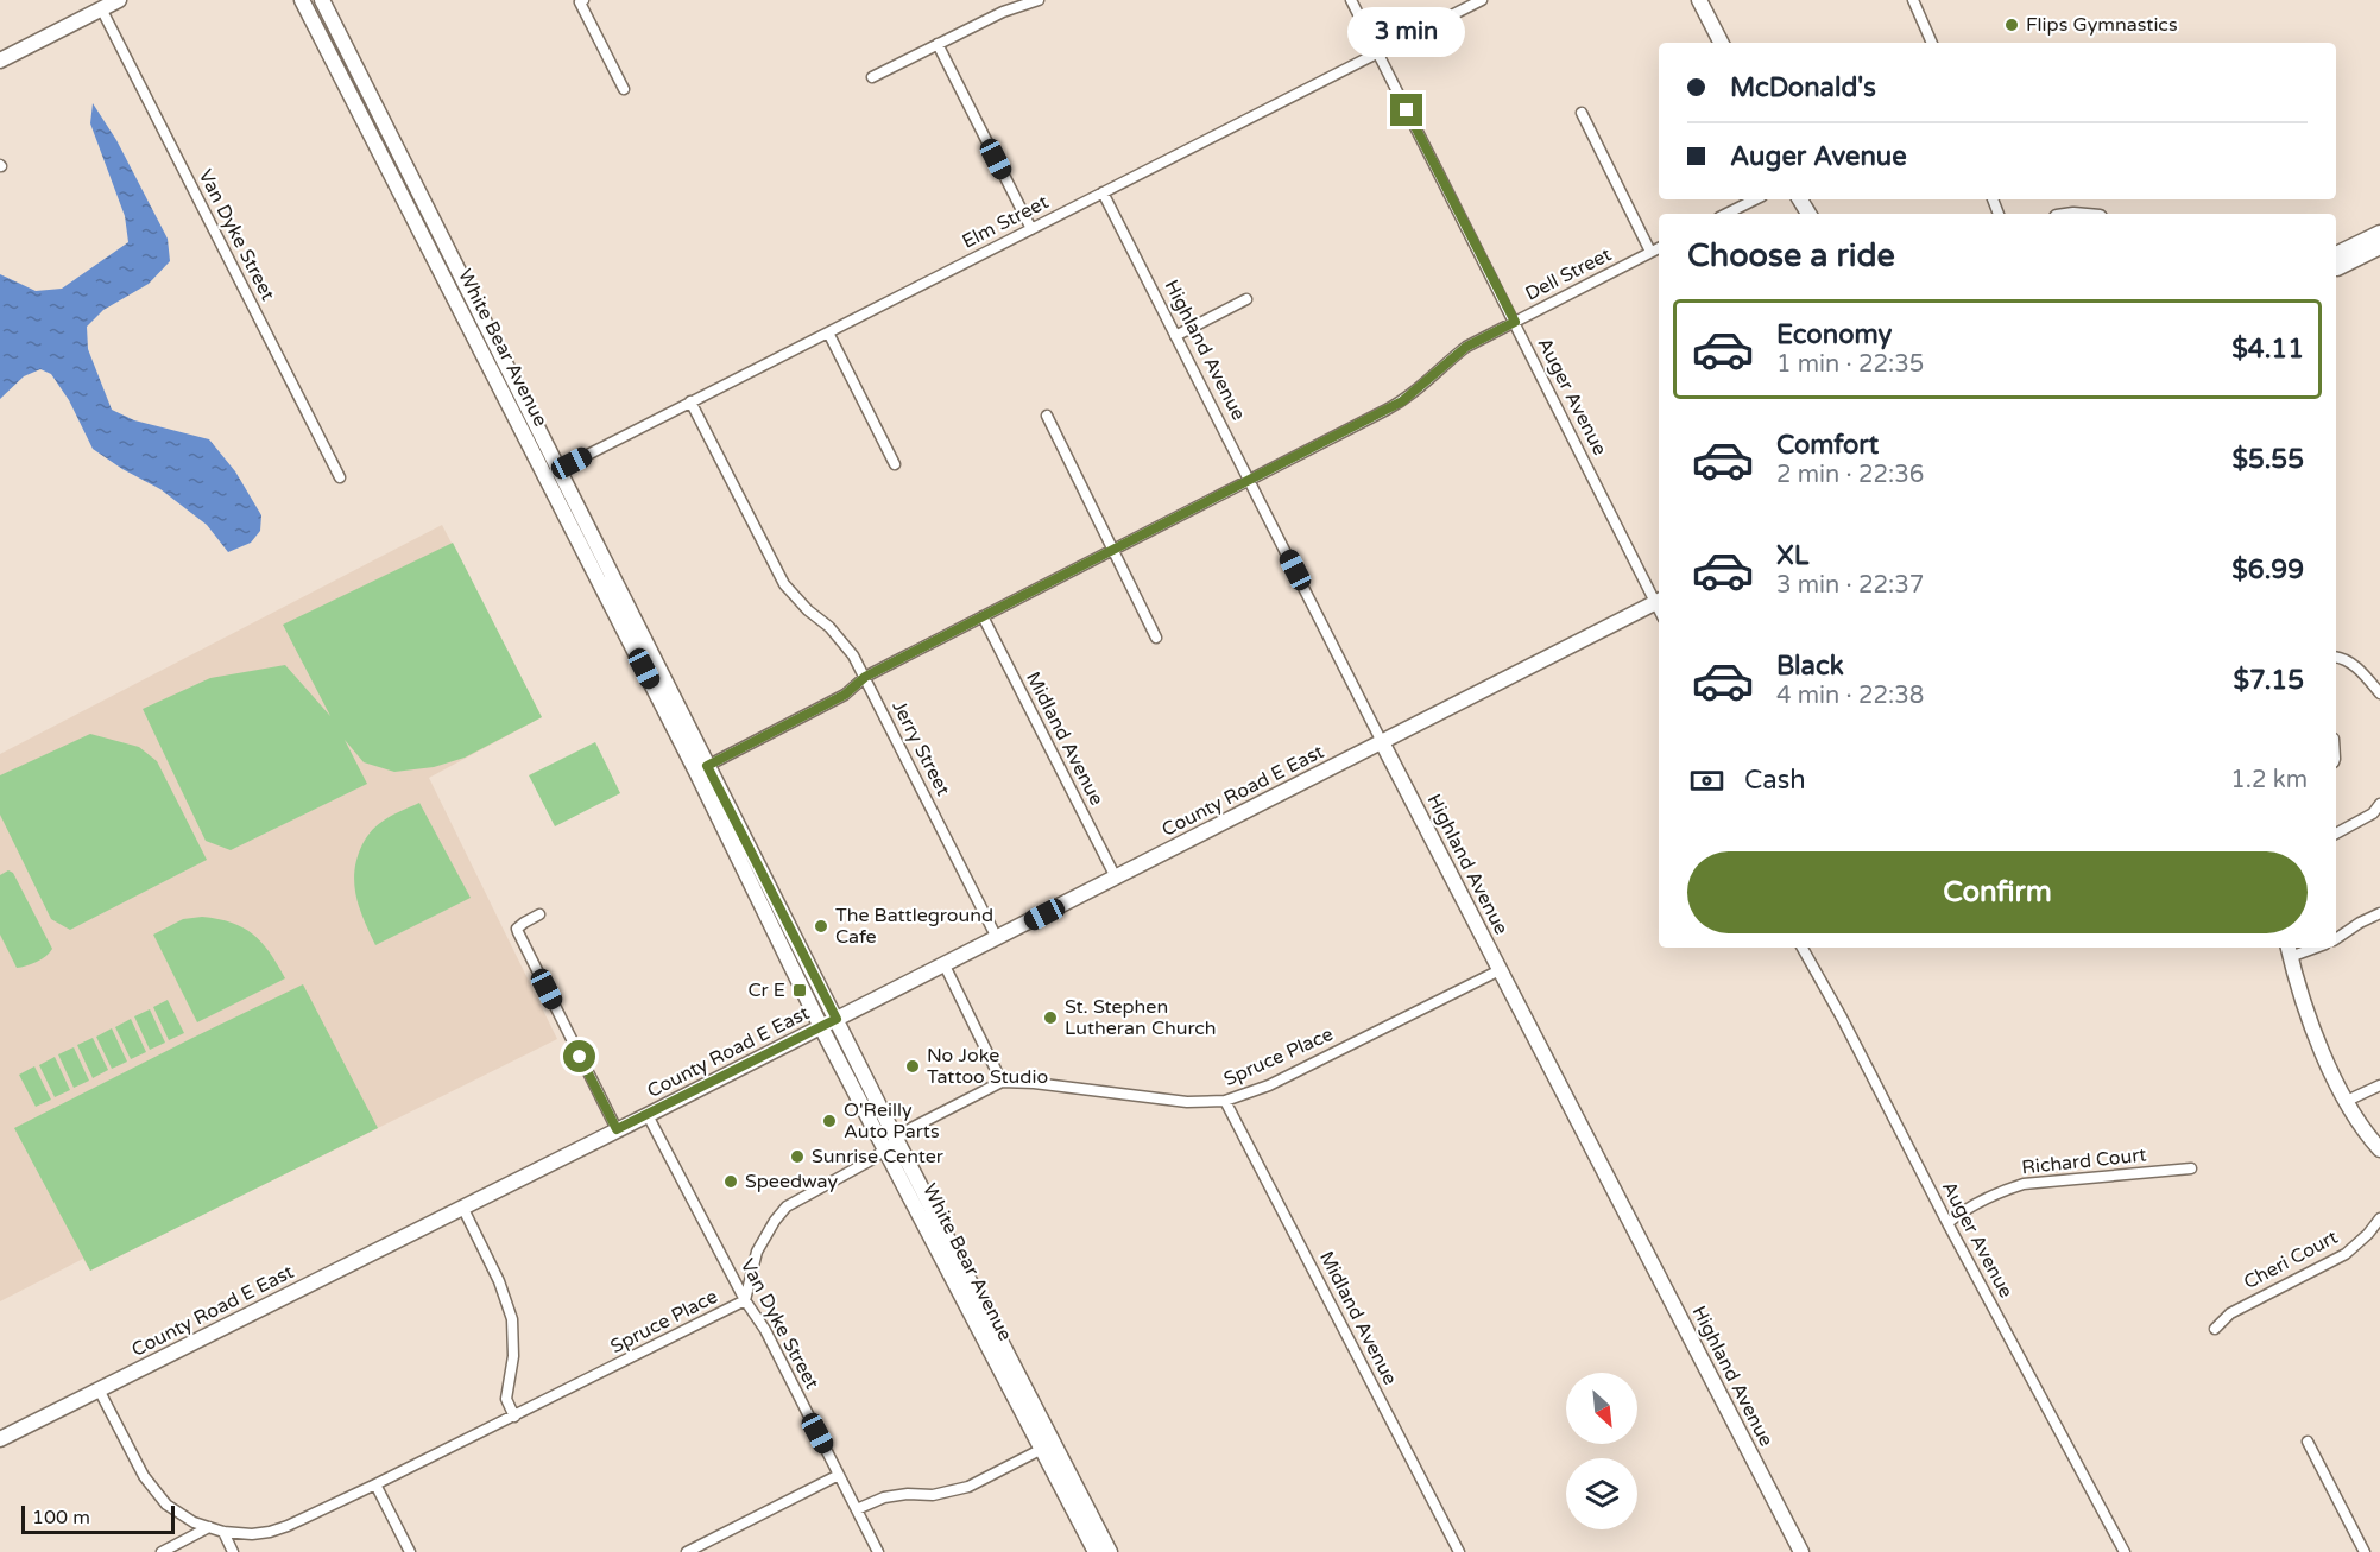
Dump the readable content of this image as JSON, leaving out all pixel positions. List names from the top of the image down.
{
  "streets": {
    "main road": ["White Bear Avenue", "Highland Avenue", "County Road E East"],
    "street": [
      "Elm Street",
      "Van Dyke Street",
      "Dell Street",
      "Auger Avenue",
      "Midland Avenue",
      "Jerry Street",
      "Spruce Place",
      "Richard Court",
      "Cheri Court"
    ]
  },
  "crossings": [
    ["Elm Street", "White Bear Avenue"],
    ["Elm Street", "Highland Avenue"],
    ["Elm Street", "Auger Avenue"],
    ["Elm Street", "Jerry Street"],
    ["Van Dyke Street", "County Road E East"],
    ["Van Dyke Street", "Spruce Place"],
    ["Dell Street", "White Bear Avenue"],
    ["Dell Street", "Highland Avenue"],
    ["Dell Street", "Auger Avenue"],
    ["Dell Street", "Midland Avenue"],
    ["Dell Street", "Jerry Street"],
    ["White Bear Avenue", "County Road E East"],
    ["White Bear Avenue", "Spruce Place"],
    ["Highland Avenue", "County Road E East"],
    ["Highland Avenue", "Spruce Place"],
    ["Auger Avenue", "County Road E East"],
    ["Auger Avenue", "Richard Court"],
    ["Midland Avenue", "County Road E East"],
    ["Midland Avenue", "Spruce Place"],
    ["Jerry Street", "County Road E East"],
    ["County Road E East", "Spruce Place"]
  ],
  "places": {
    "other": [
      "Flips Gymnastics",
      "The Battleground Cafe",
      "St. Stephen Lutheran Church",
      "No Joke Tattoo Studio",
      "O'Reilly Auto Parts",
      "Sunrise Center",
      "Speedway"
    ],
    "transit": ["Cr E"]
  },
  "scale_bar": "100 m",
  "north": "bottom right",
  "page": {
    "bubble": "3 min",
    "banner": ["McDonald's", "Auger Avenue"],
    "heading": "Choose a ride",
    "list": [
      {
        "name": "Economy",
        "note": "1 min · 22:35",
        "value": "$4.11"
      },
      {
        "name": "Comfort",
        "note": "2 min · 22:36",
        "value": "$5.55"
      },
      {
        "name": "XL",
        "note": "3 min · 22:37",
        "value": "$6.99"
      },
      {
        "name": "Black",
        "note": "4 min · 22:38",
        "value": "$7.15"
      }
    ],
    "pay": ["Cash", "1.2 km"],
    "buttons": "Confirm",
    "scale": "100 m"
  }
}
